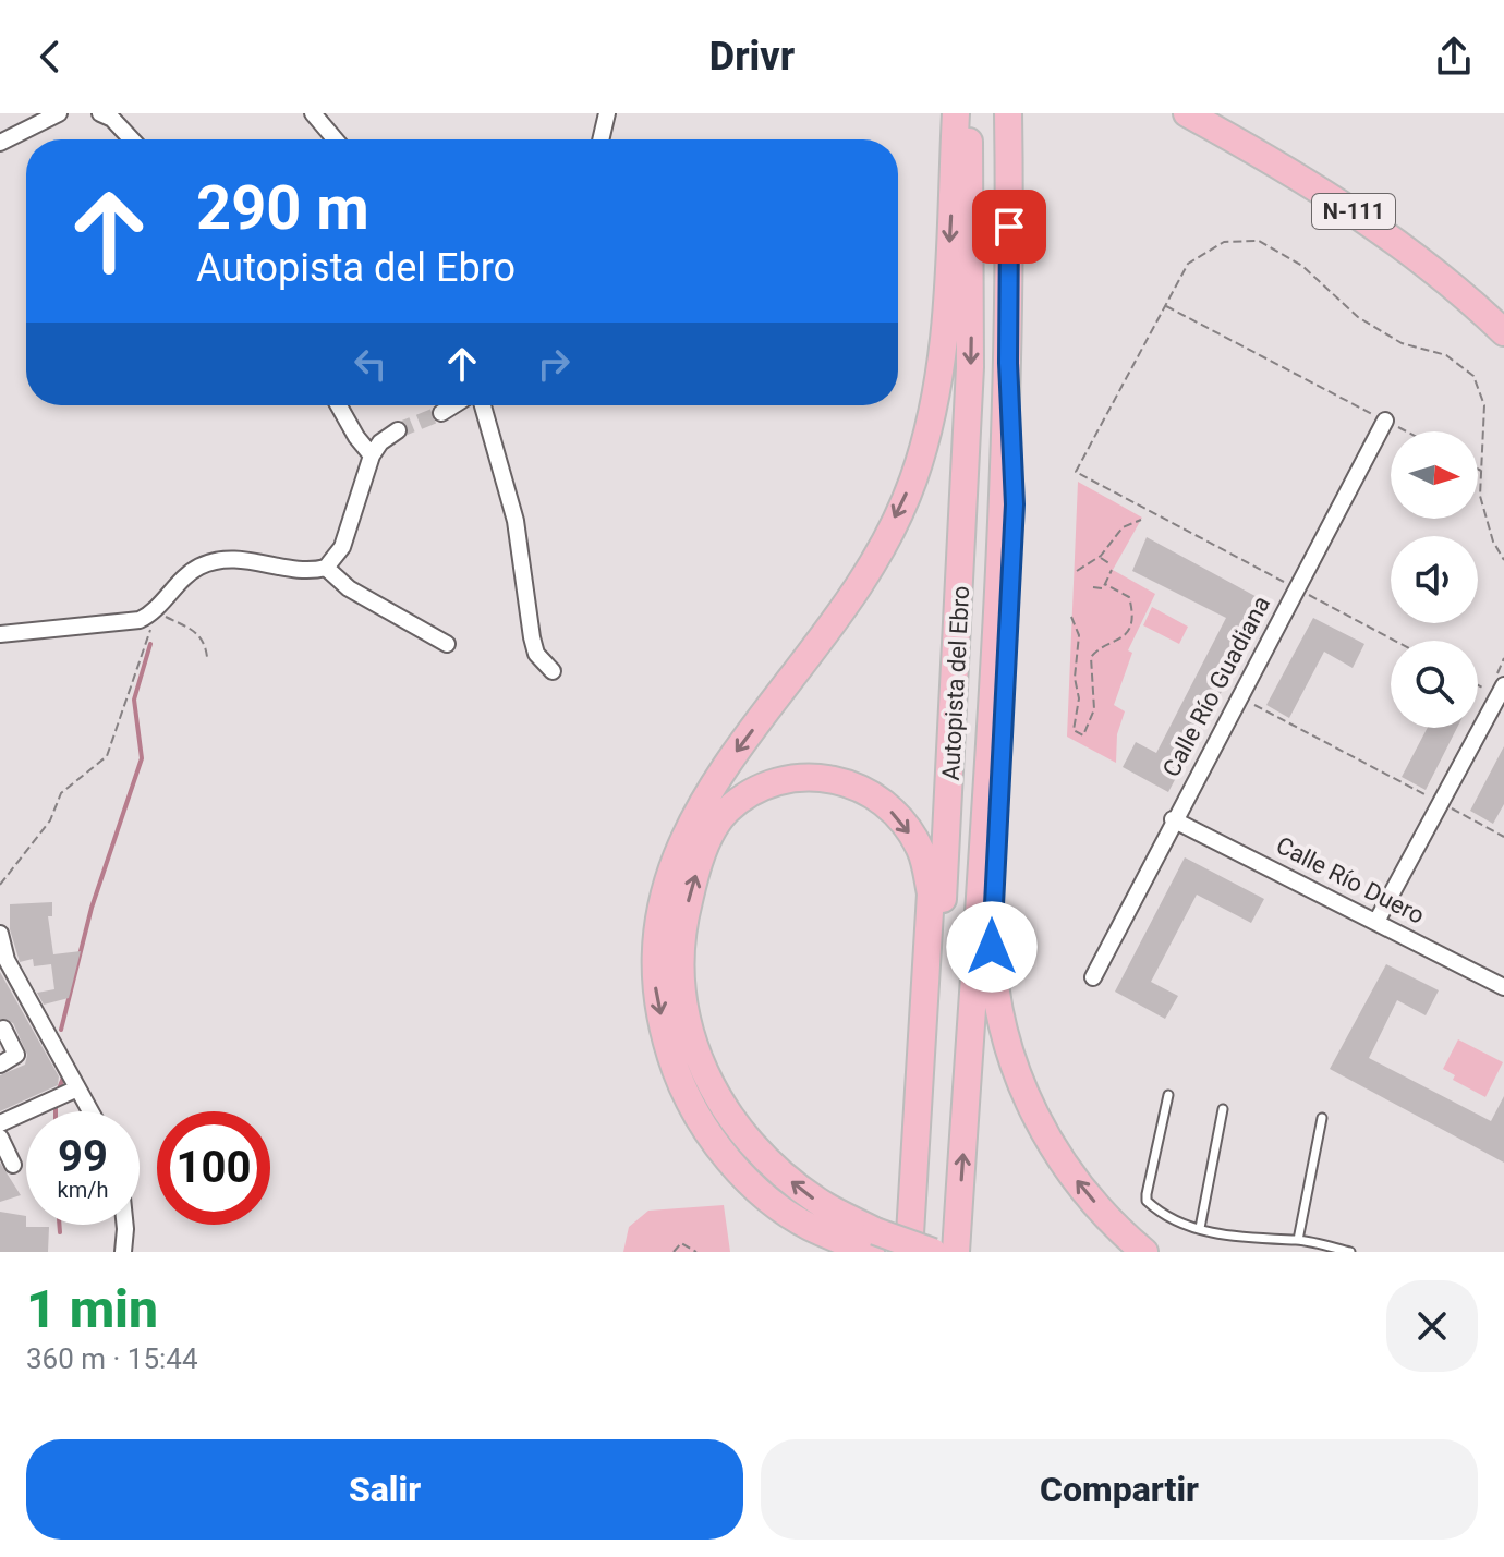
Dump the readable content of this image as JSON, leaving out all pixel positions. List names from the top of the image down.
{
  "streets": {
    "highway": ["N-111", "Autopista del Ebro"],
    "street": ["Calle Río Guadiana", "Calle Río Duero"]
  },
  "crossings": [
    ["Calle Río Guadiana", "Calle Río Duero"]
  ],
  "north": "right",
  "page": {
    "header": "Drivr",
    "turn": ["290 m", "Autopista del Ebro"],
    "speed": "99 km/h",
    "limit": "100",
    "heading": ["1 min", "360 m · 15:44"],
    "buttons": ["Salir", "Compartir"]
  }
}
